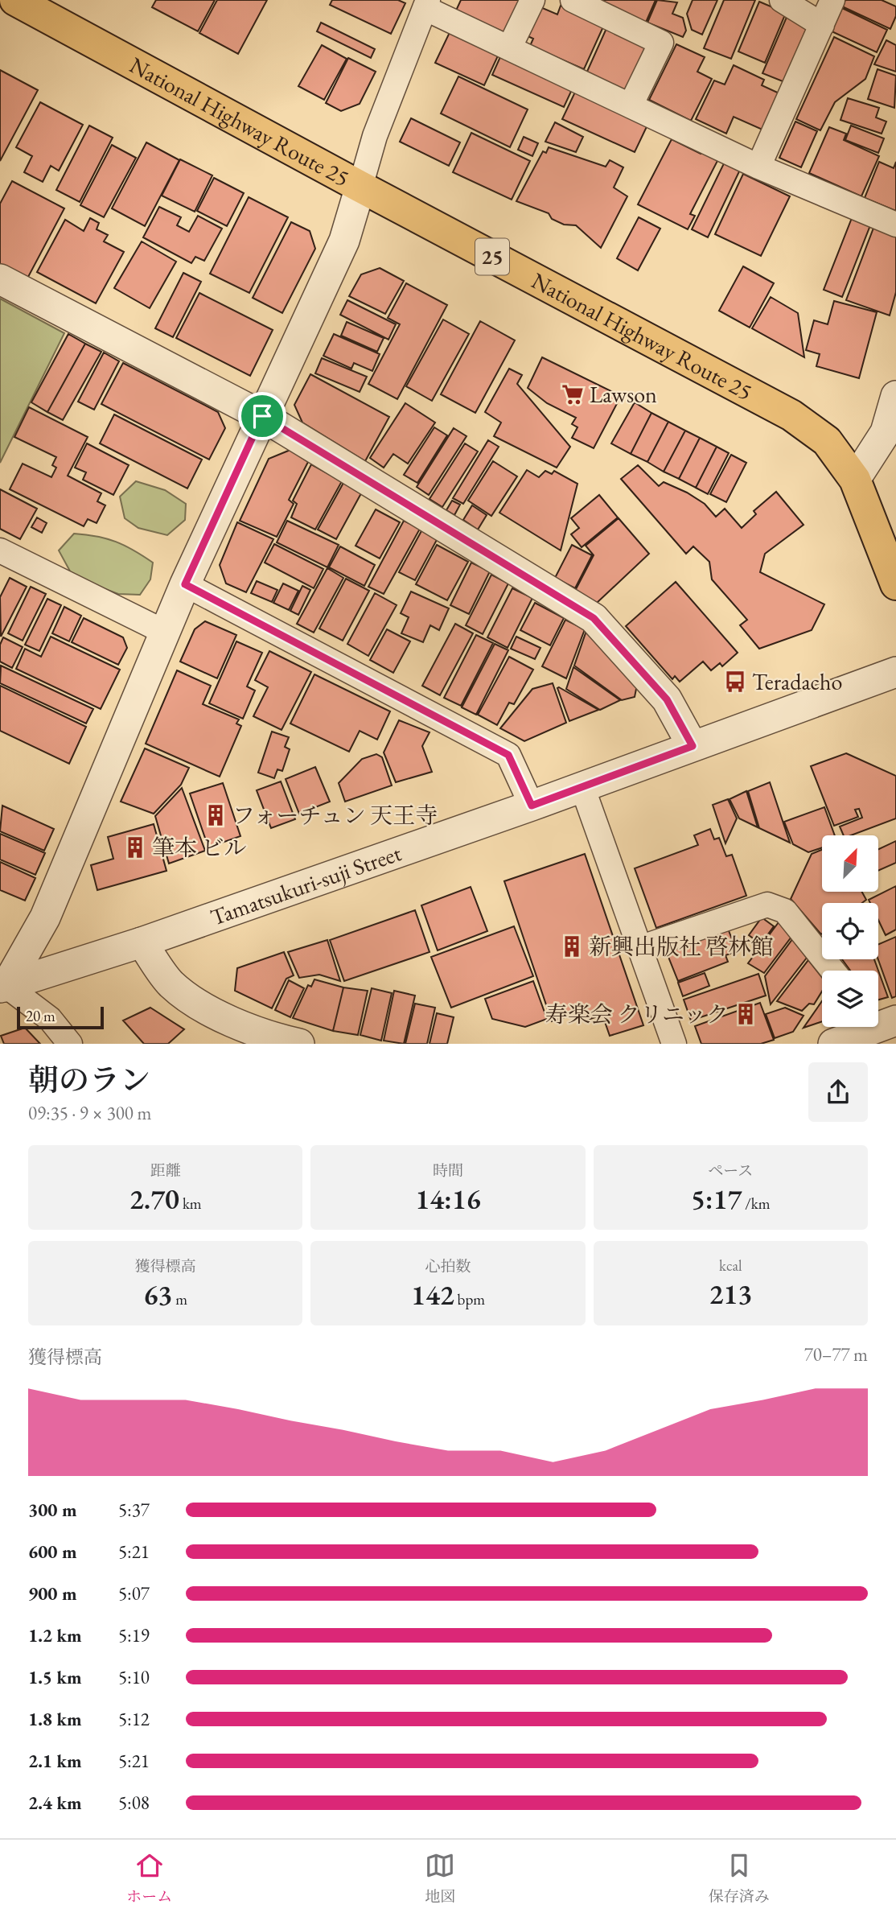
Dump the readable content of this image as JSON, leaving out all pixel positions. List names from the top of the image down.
{
  "streets": {
    "highway": ["National Highway Route 25", "25"],
    "street": ["Tamatsukuri-suji Street"]
  },
  "places": {
    "supermarket": ["Lawson"],
    "bus stop": ["Teradacho"],
    "building": [
      "フォーチュン 天王寺",
      "筆本 ビル",
      "新興出版社 啓林館",
      "寿楽会 クリニック"
    ]
  },
  "scale_bar": "20 m",
  "north": "top right",
  "page": {
    "scale": "20 m",
    "heading": ["朝のラン", "09:35 · 9 × 300 m"],
    "stats": [
      ["距離", "2.70 km"],
      ["時間", "14:16"],
      ["ペース", "5:17 /km"],
      ["獲得標高", "63 m"],
      ["心拍数", "142 bpm"],
      ["kcal", "213"]
    ],
    "chart": ["獲得標高", "70–77 m"],
    "list": [
      {
        "name": "300 m",
        "note": "5:37"
      },
      {
        "name": "600 m",
        "note": "5:21"
      },
      {
        "name": "900 m",
        "note": "5:07"
      },
      {
        "name": "1.2 km",
        "note": "5:19"
      },
      {
        "name": "1.5 km",
        "note": "5:10"
      },
      {
        "name": "1.8 km",
        "note": "5:12"
      },
      {
        "name": "2.1 km",
        "note": "5:21"
      },
      {
        "name": "2.4 km",
        "note": "5:08"
      }
    ],
    "tabs": ["ホーム", "地図", "保存済み"]
  }
}
